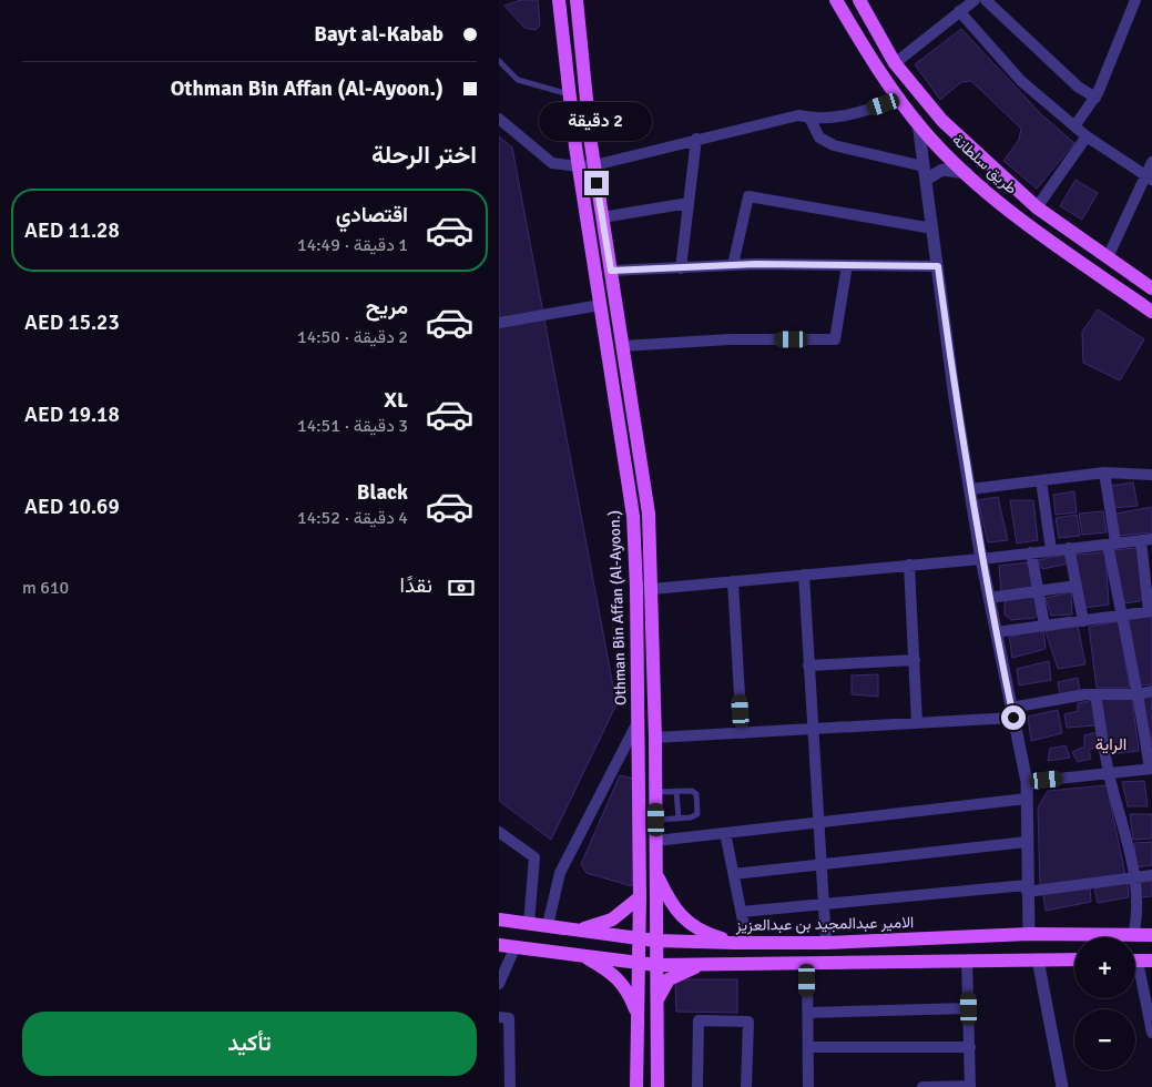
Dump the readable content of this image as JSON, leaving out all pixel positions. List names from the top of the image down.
{
  "streets": {
    "main road": ["طريق سلطانة", "Othman Bin Affan (Al-Ayoon.)", "الامير عبدالمجيد بن عبدالعزيز"]
  },
  "crossings": [
    ["Othman Bin Affan (Al-Ayoon.)", "الامير عبدالمجيد بن عبدالعزيز"]
  ],
  "districts": ["الراية"],
  "page": {
    "banner": ["Bayt al-Kabab", "Othman Bin Affan (Al-Ayoon.)"],
    "bubble": "2 دقيقة",
    "heading": "اختر الرحلة",
    "list": [
      {
        "name": "اقتصادي",
        "note": "1 دقيقة · 14:49",
        "value": "AED 11.28"
      },
      {
        "name": "مريح",
        "note": "2 دقيقة · 14:50",
        "value": "AED 15.23"
      },
      {
        "name": "XL",
        "note": "3 دقيقة · 14:51",
        "value": "AED 19.18"
      },
      {
        "name": "Black",
        "note": "4 دقيقة · 14:52",
        "value": "AED 10.69"
      }
    ],
    "pay": ["نقدًا", "610 m"],
    "map_buttons": ["+", "−"],
    "buttons": "تأكيد"
  }
}
